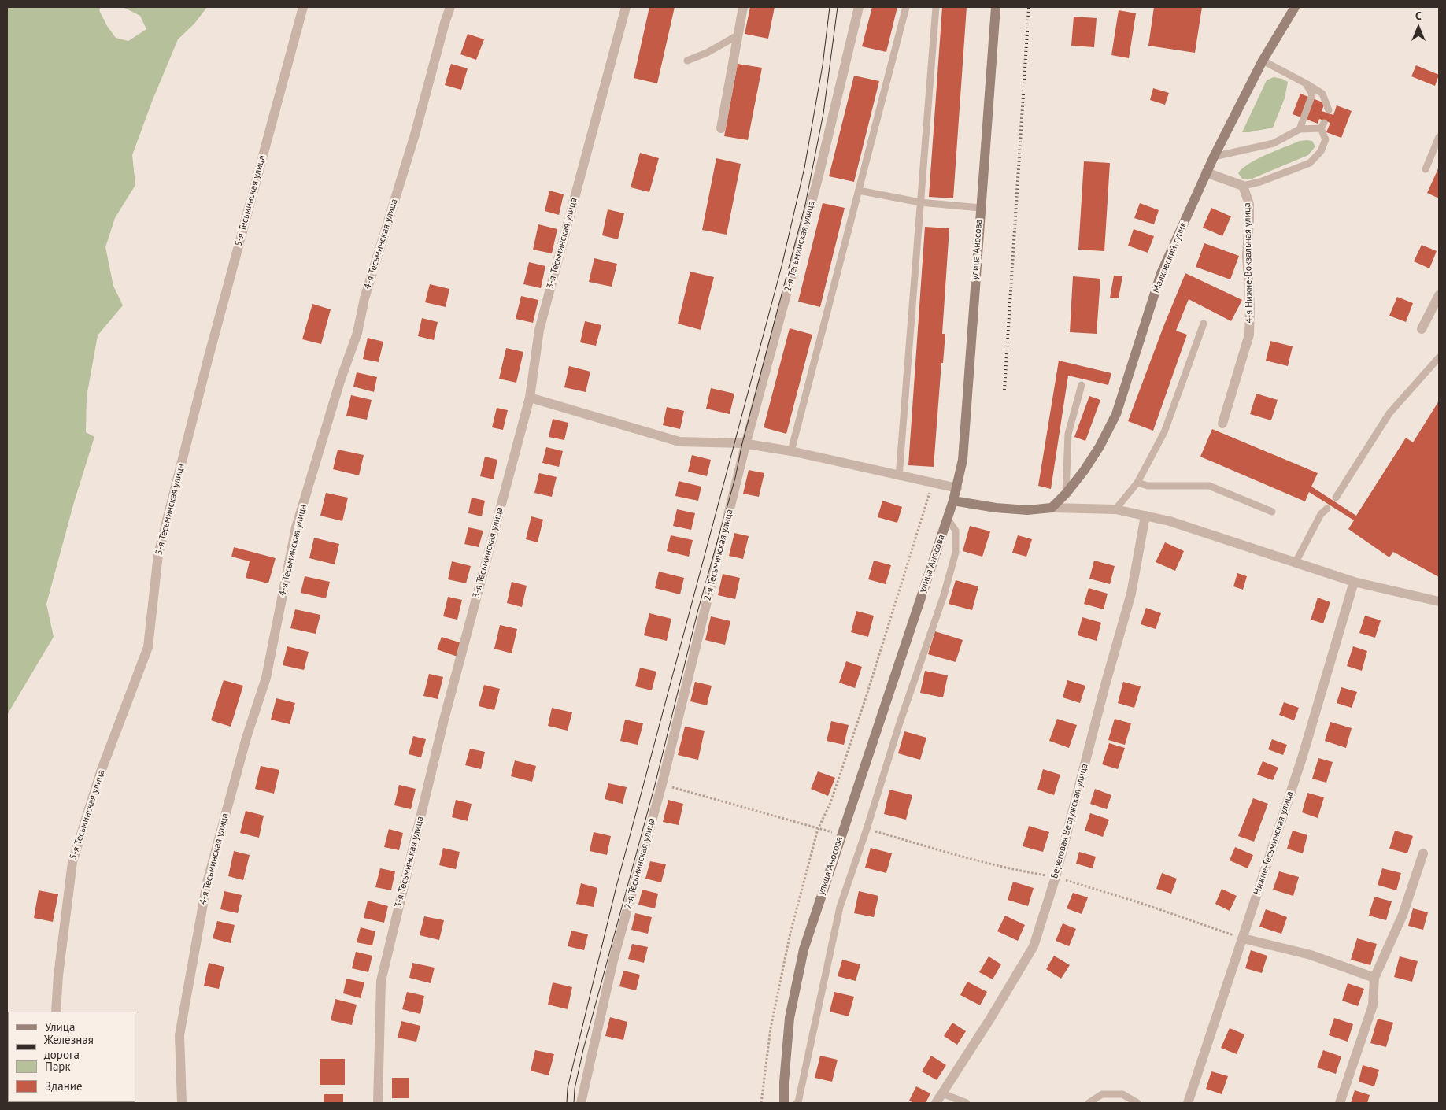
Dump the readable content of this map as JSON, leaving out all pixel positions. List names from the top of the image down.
{
  "streets": {
    "main road": ["улица Аносова", "Малковский тупик"],
    "street": [
      "5-я Тесьминская улица",
      "3-я Тесьминская улица",
      "4-я Тесьминская улица",
      "2-я Тесьминская улица",
      "4-я Нижне-Вокзальная улица",
      "Береговая Ветлужская улица",
      "Нижне-Тесьминская улица"
    ]
  },
  "legend": [
    "Улица",
    "Железная дорога",
    "Парк",
    "Здание"
  ],
  "north": "top"
}
